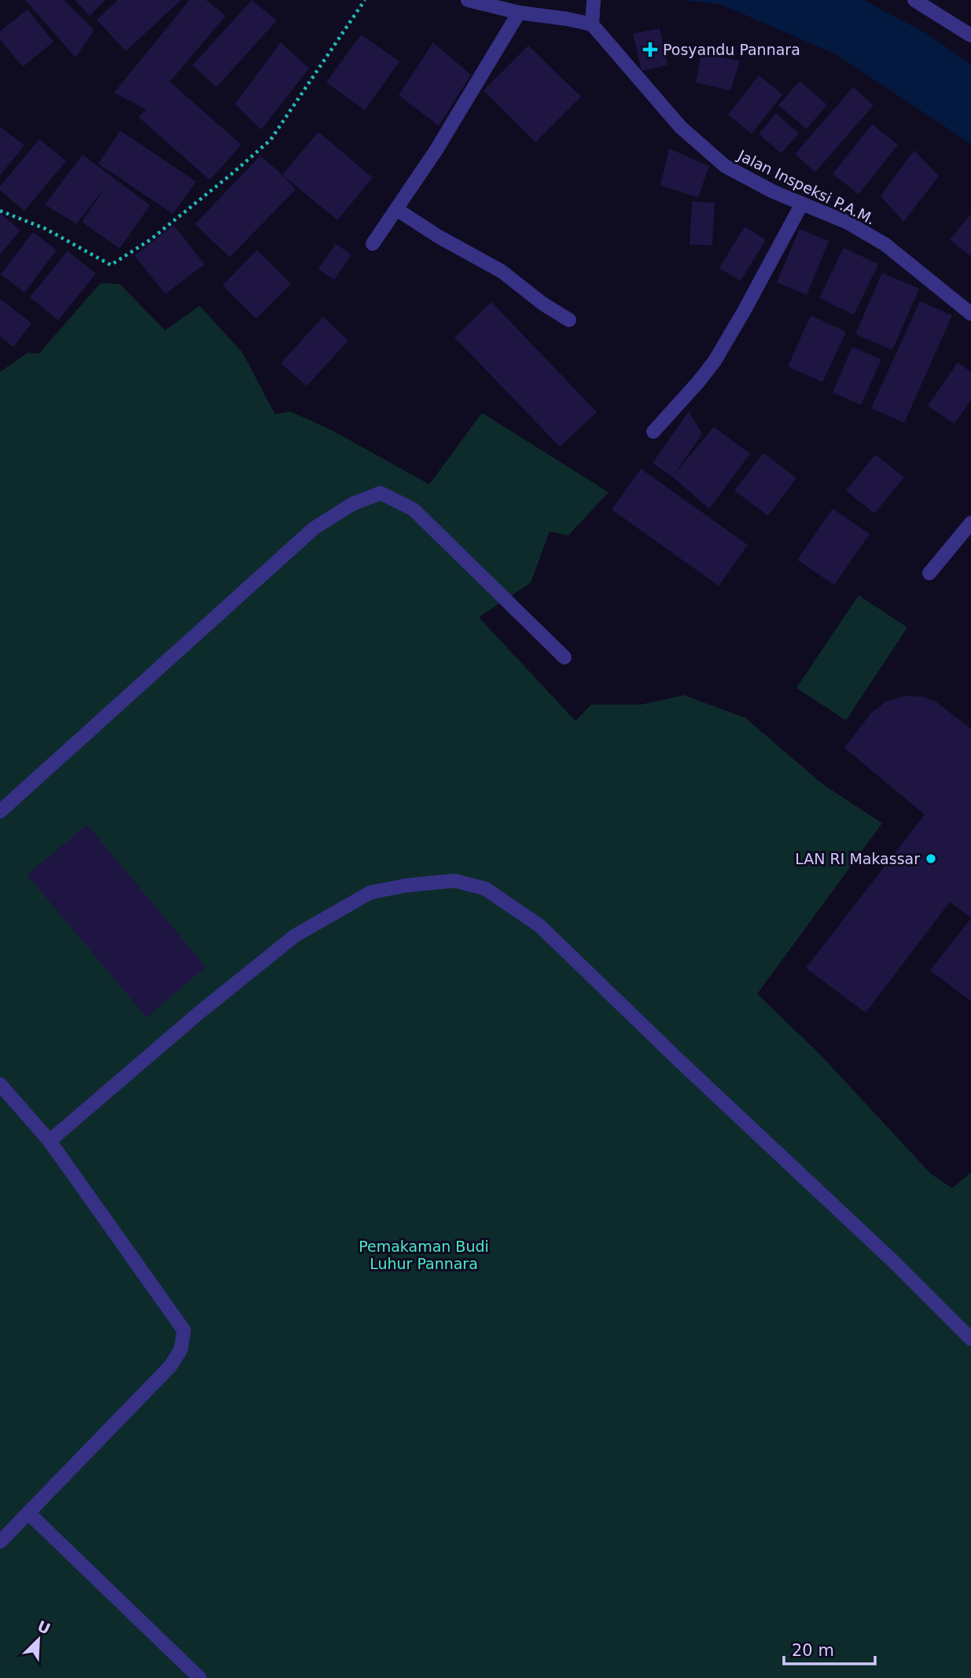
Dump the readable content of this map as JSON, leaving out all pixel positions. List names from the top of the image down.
{
  "streets": {
    "street": ["Jalan Inspeksi P.A.M."]
  },
  "parks": ["Pemakaman Budi Luhur Pannara"],
  "places": {
    "health": ["Posyandu Pannara"],
    "other": ["LAN RI Makassar"]
  },
  "scale_bar": "20 m",
  "north": "top right"
}
